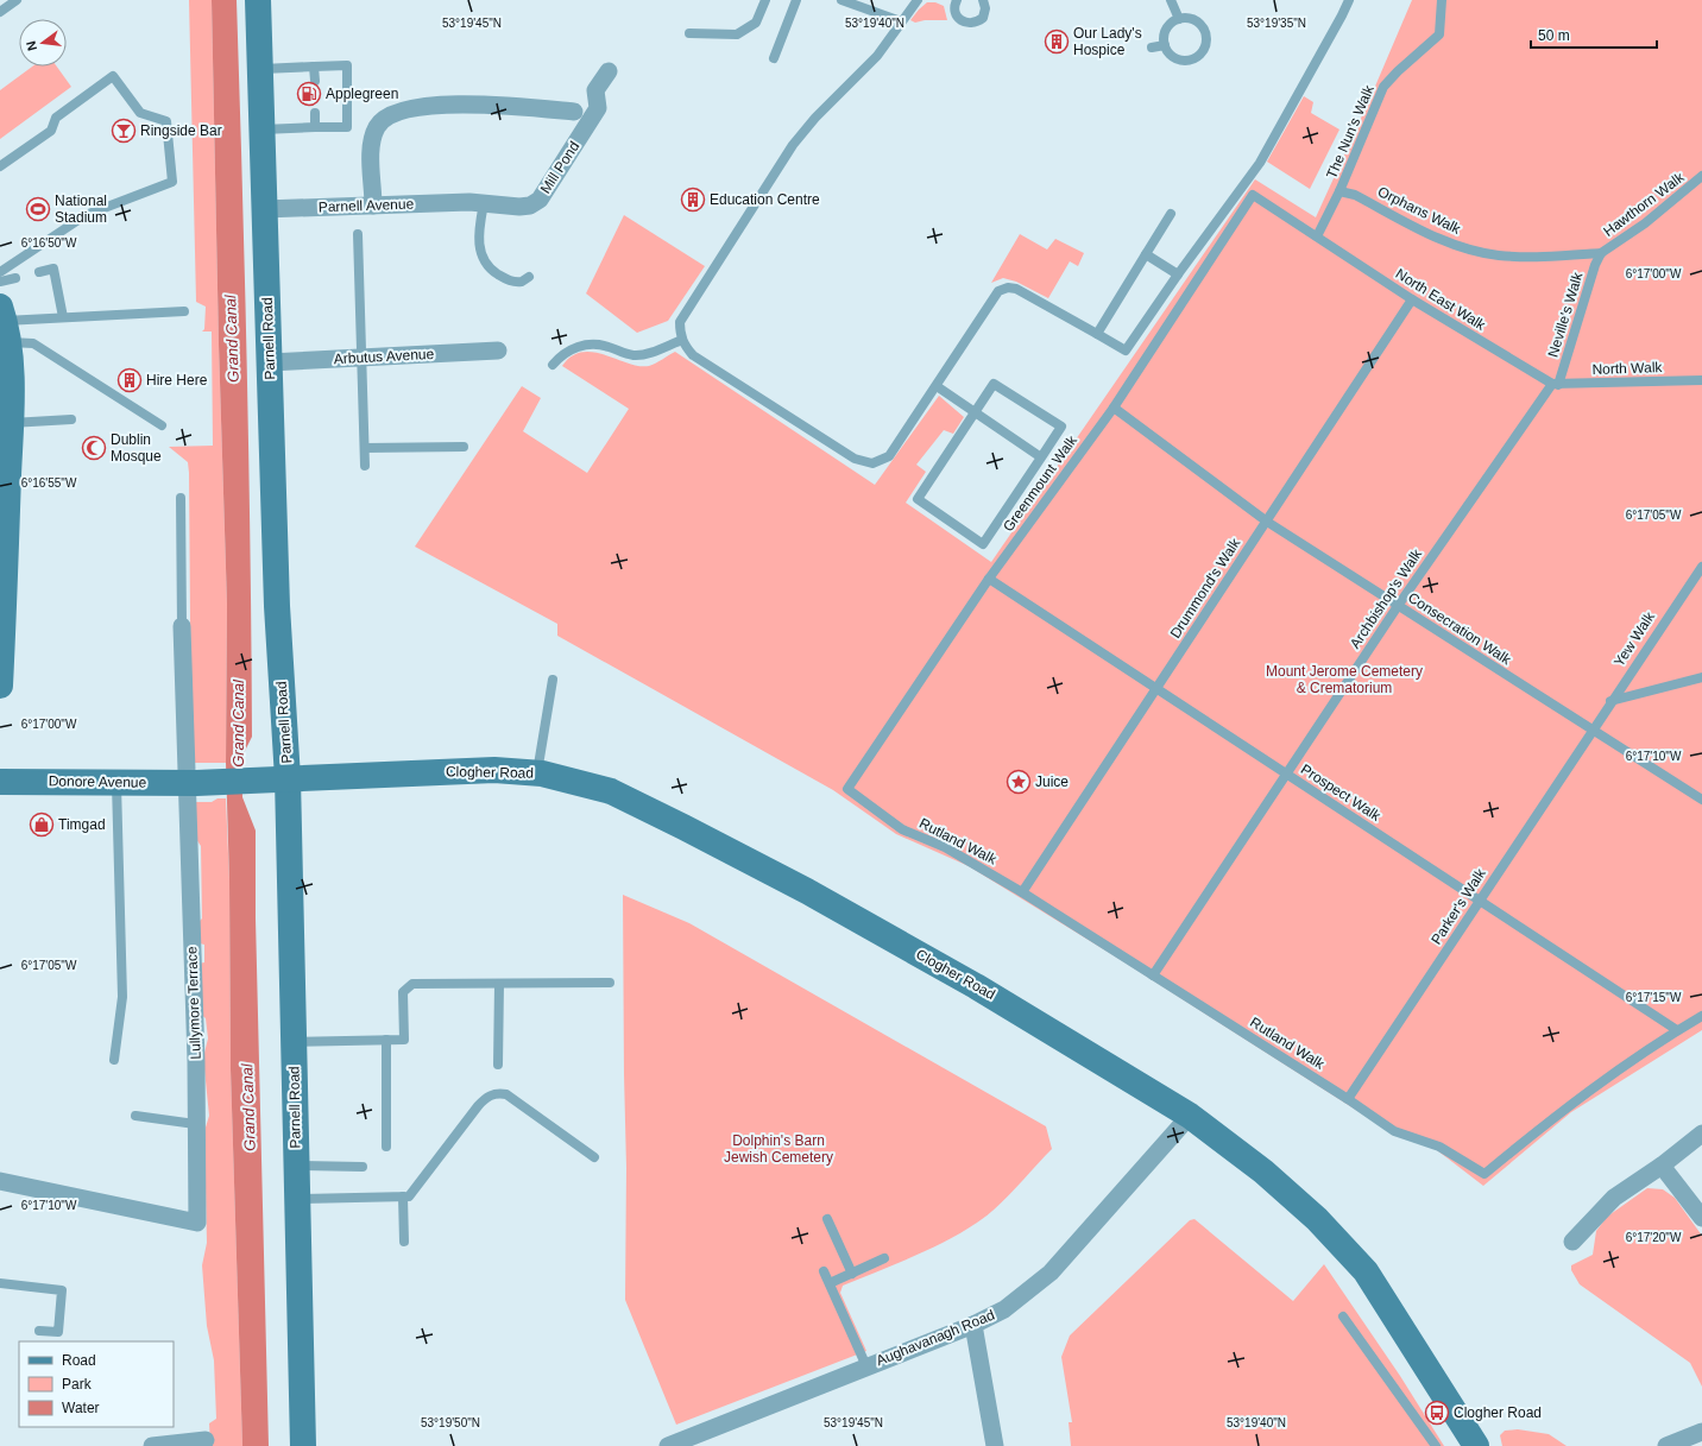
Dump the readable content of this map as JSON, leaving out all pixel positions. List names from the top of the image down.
{
  "streets": {
    "main road": ["Parnell Road", "Clogher Road", "Donore Avenue"],
    "street": [
      "Mill Pond",
      "Parnell Avenue",
      "Arbutus Avenue",
      "Lullymore Terrace",
      "Aughavanagh Road"
    ],
    "lane": [
      "The Nun's Walk",
      "Hawthorn Walk",
      "Orphans Walk",
      "North East Walk",
      "Neville's Walk",
      "North Walk",
      "Greenmount Walk",
      "Drummond's Walk",
      "Archbishop's Walk",
      "Consecration Walk",
      "Yew Walk",
      "Prospect Walk",
      "Rutland Walk",
      "Parker's Walk"
    ]
  },
  "crossings": [
    ["The Nun's Walk", "Orphans Walk"],
    ["The Nun's Walk", "North East Walk"],
    ["Mill Pond", "Parnell Avenue"],
    ["Hawthorn Walk", "Orphans Walk"],
    ["Hawthorn Walk", "Neville's Walk"],
    ["Parnell Avenue", "Parnell Road"],
    ["Orphans Walk", "Neville's Walk"],
    ["North East Walk", "Neville's Walk"],
    ["North East Walk", "North Walk"],
    ["North East Walk", "Greenmount Walk"],
    ["North East Walk", "Drummond's Walk"],
    ["North East Walk", "Archbishop's Walk"],
    ["Neville's Walk", "North Walk"],
    ["Neville's Walk", "Archbishop's Walk"],
    ["Parnell Road", "Arbutus Avenue"],
    ["Parnell Road", "Clogher Road"],
    ["North Walk", "Archbishop's Walk"],
    ["Greenmount Walk", "Consecration Walk"],
    ["Greenmount Walk", "Prospect Walk"],
    ["Greenmount Walk", "Rutland Walk"],
    ["Drummond's Walk", "Consecration Walk"],
    ["Drummond's Walk", "Prospect Walk"],
    ["Drummond's Walk", "Rutland Walk"],
    ["Archbishop's Walk", "Consecration Walk"],
    ["Archbishop's Walk", "Prospect Walk"],
    ["Archbishop's Walk", "Rutland Walk"],
    ["Consecration Walk", "Yew Walk"],
    ["Consecration Walk", "Parker's Walk"],
    ["Yew Walk", "Parker's Walk"],
    ["Clogher Road", "Donore Avenue"],
    ["Clogher Road", "Lullymore Terrace"],
    ["Clogher Road", "Aughavanagh Road"],
    ["Donore Avenue", "Lullymore Terrace"],
    ["Prospect Walk", "Rutland Walk"],
    ["Prospect Walk", "Parker's Walk"],
    ["Rutland Walk", "Parker's Walk"]
  ],
  "water": ["Grand Canal"],
  "parks": ["Mount Jerome Cemetery & Crematorium", "Dolphin's Barn Jewish Cemetery"],
  "places": {
    "building": ["Our Lady's Hospice", "Education Centre", "Hire Here"],
    "fuel station": ["Applegreen"],
    "bar": ["Ringside Bar"],
    "sports": ["National Stadium"],
    "mosque": ["Dublin Mosque"],
    "place": ["Juice"],
    "shop": ["Timgad"],
    "bus stop": ["Clogher Road"]
  },
  "legend": ["Road", "Park", "Water"],
  "scale_bar": "50 m",
  "north": "left",
  "coordinates": [
    "53°19'45\"N",
    "53°19'40\"N",
    "53°19'35\"N",
    "6°16'50\"W",
    "6°17'00\"W",
    "6°16'55\"W",
    "6°17'05\"W",
    "6°17'10\"W",
    "6°17'15\"W",
    "6°17'20\"W",
    "53°19'50\"N"
  ]
}
